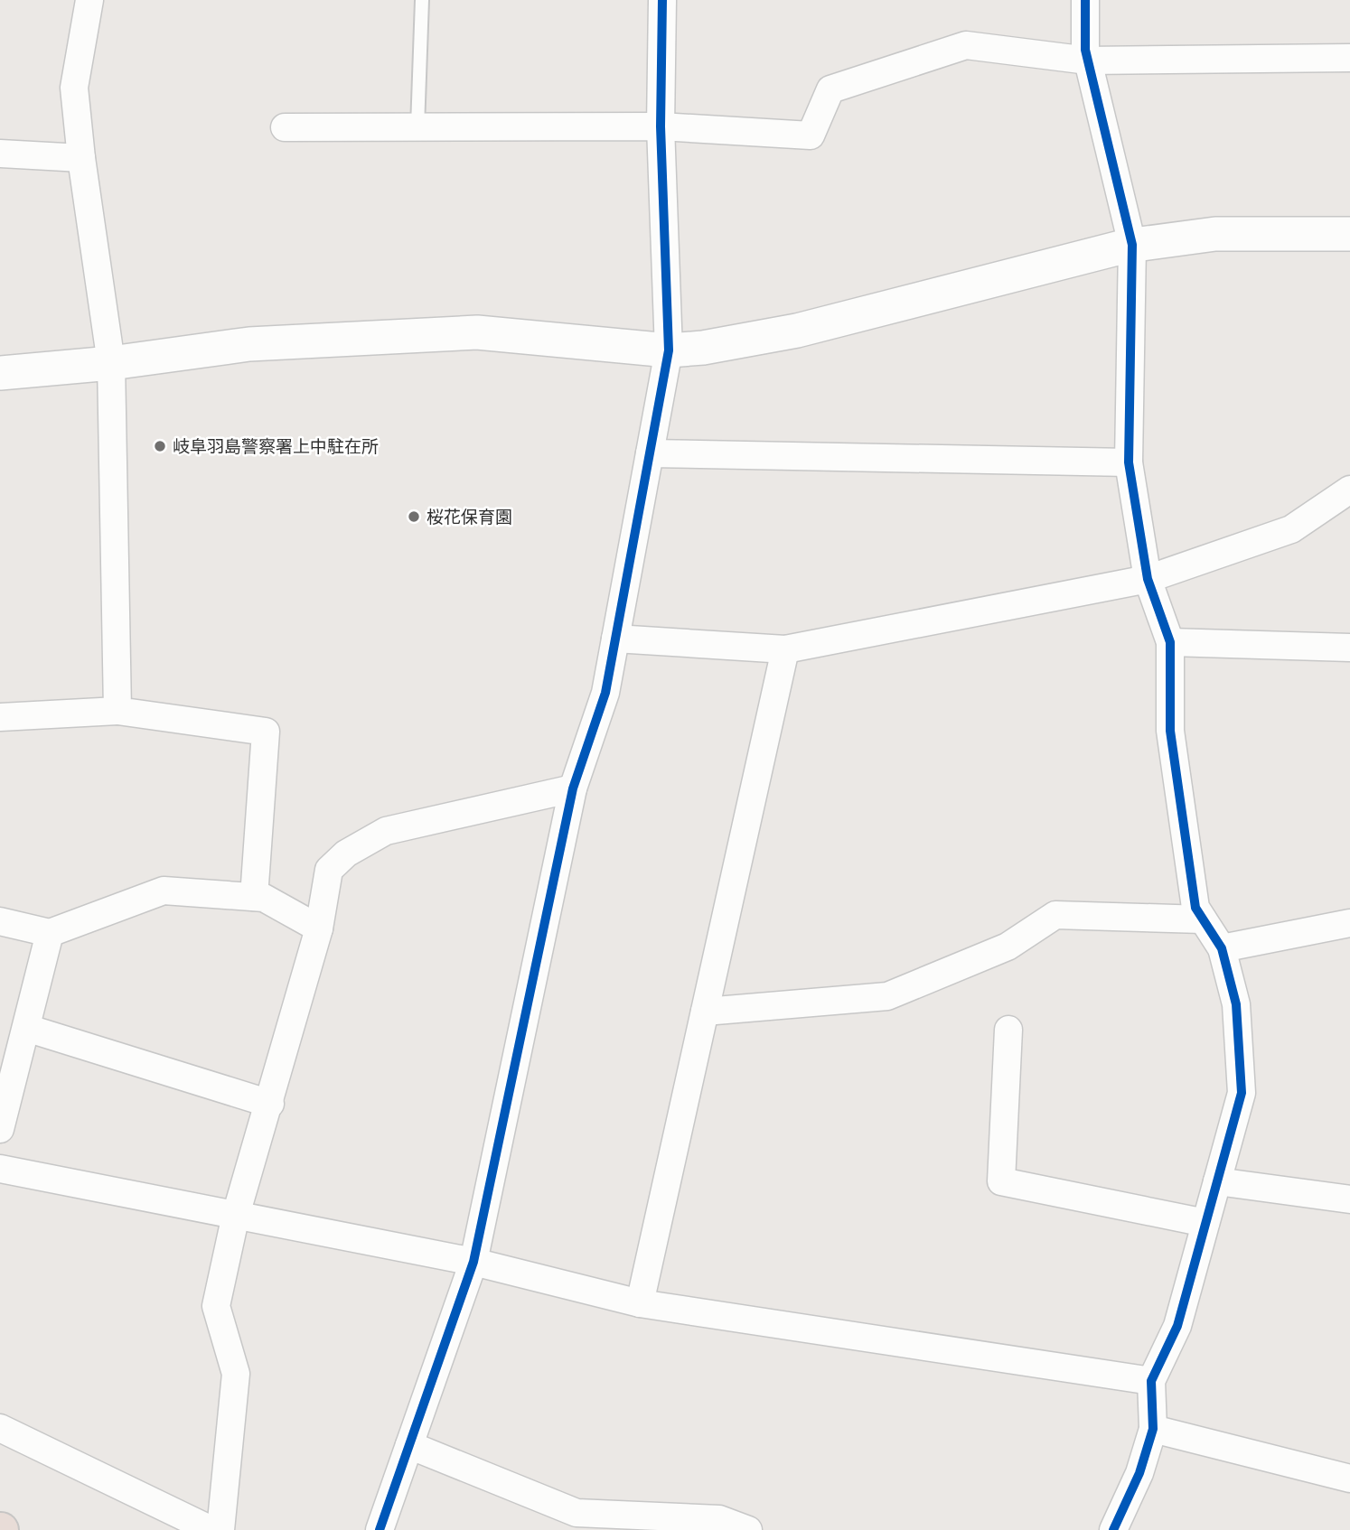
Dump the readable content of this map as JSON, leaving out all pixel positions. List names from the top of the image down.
{
  "places": ["岐阜羽島警察署上中駐在所", "桜花保育園"]
}
